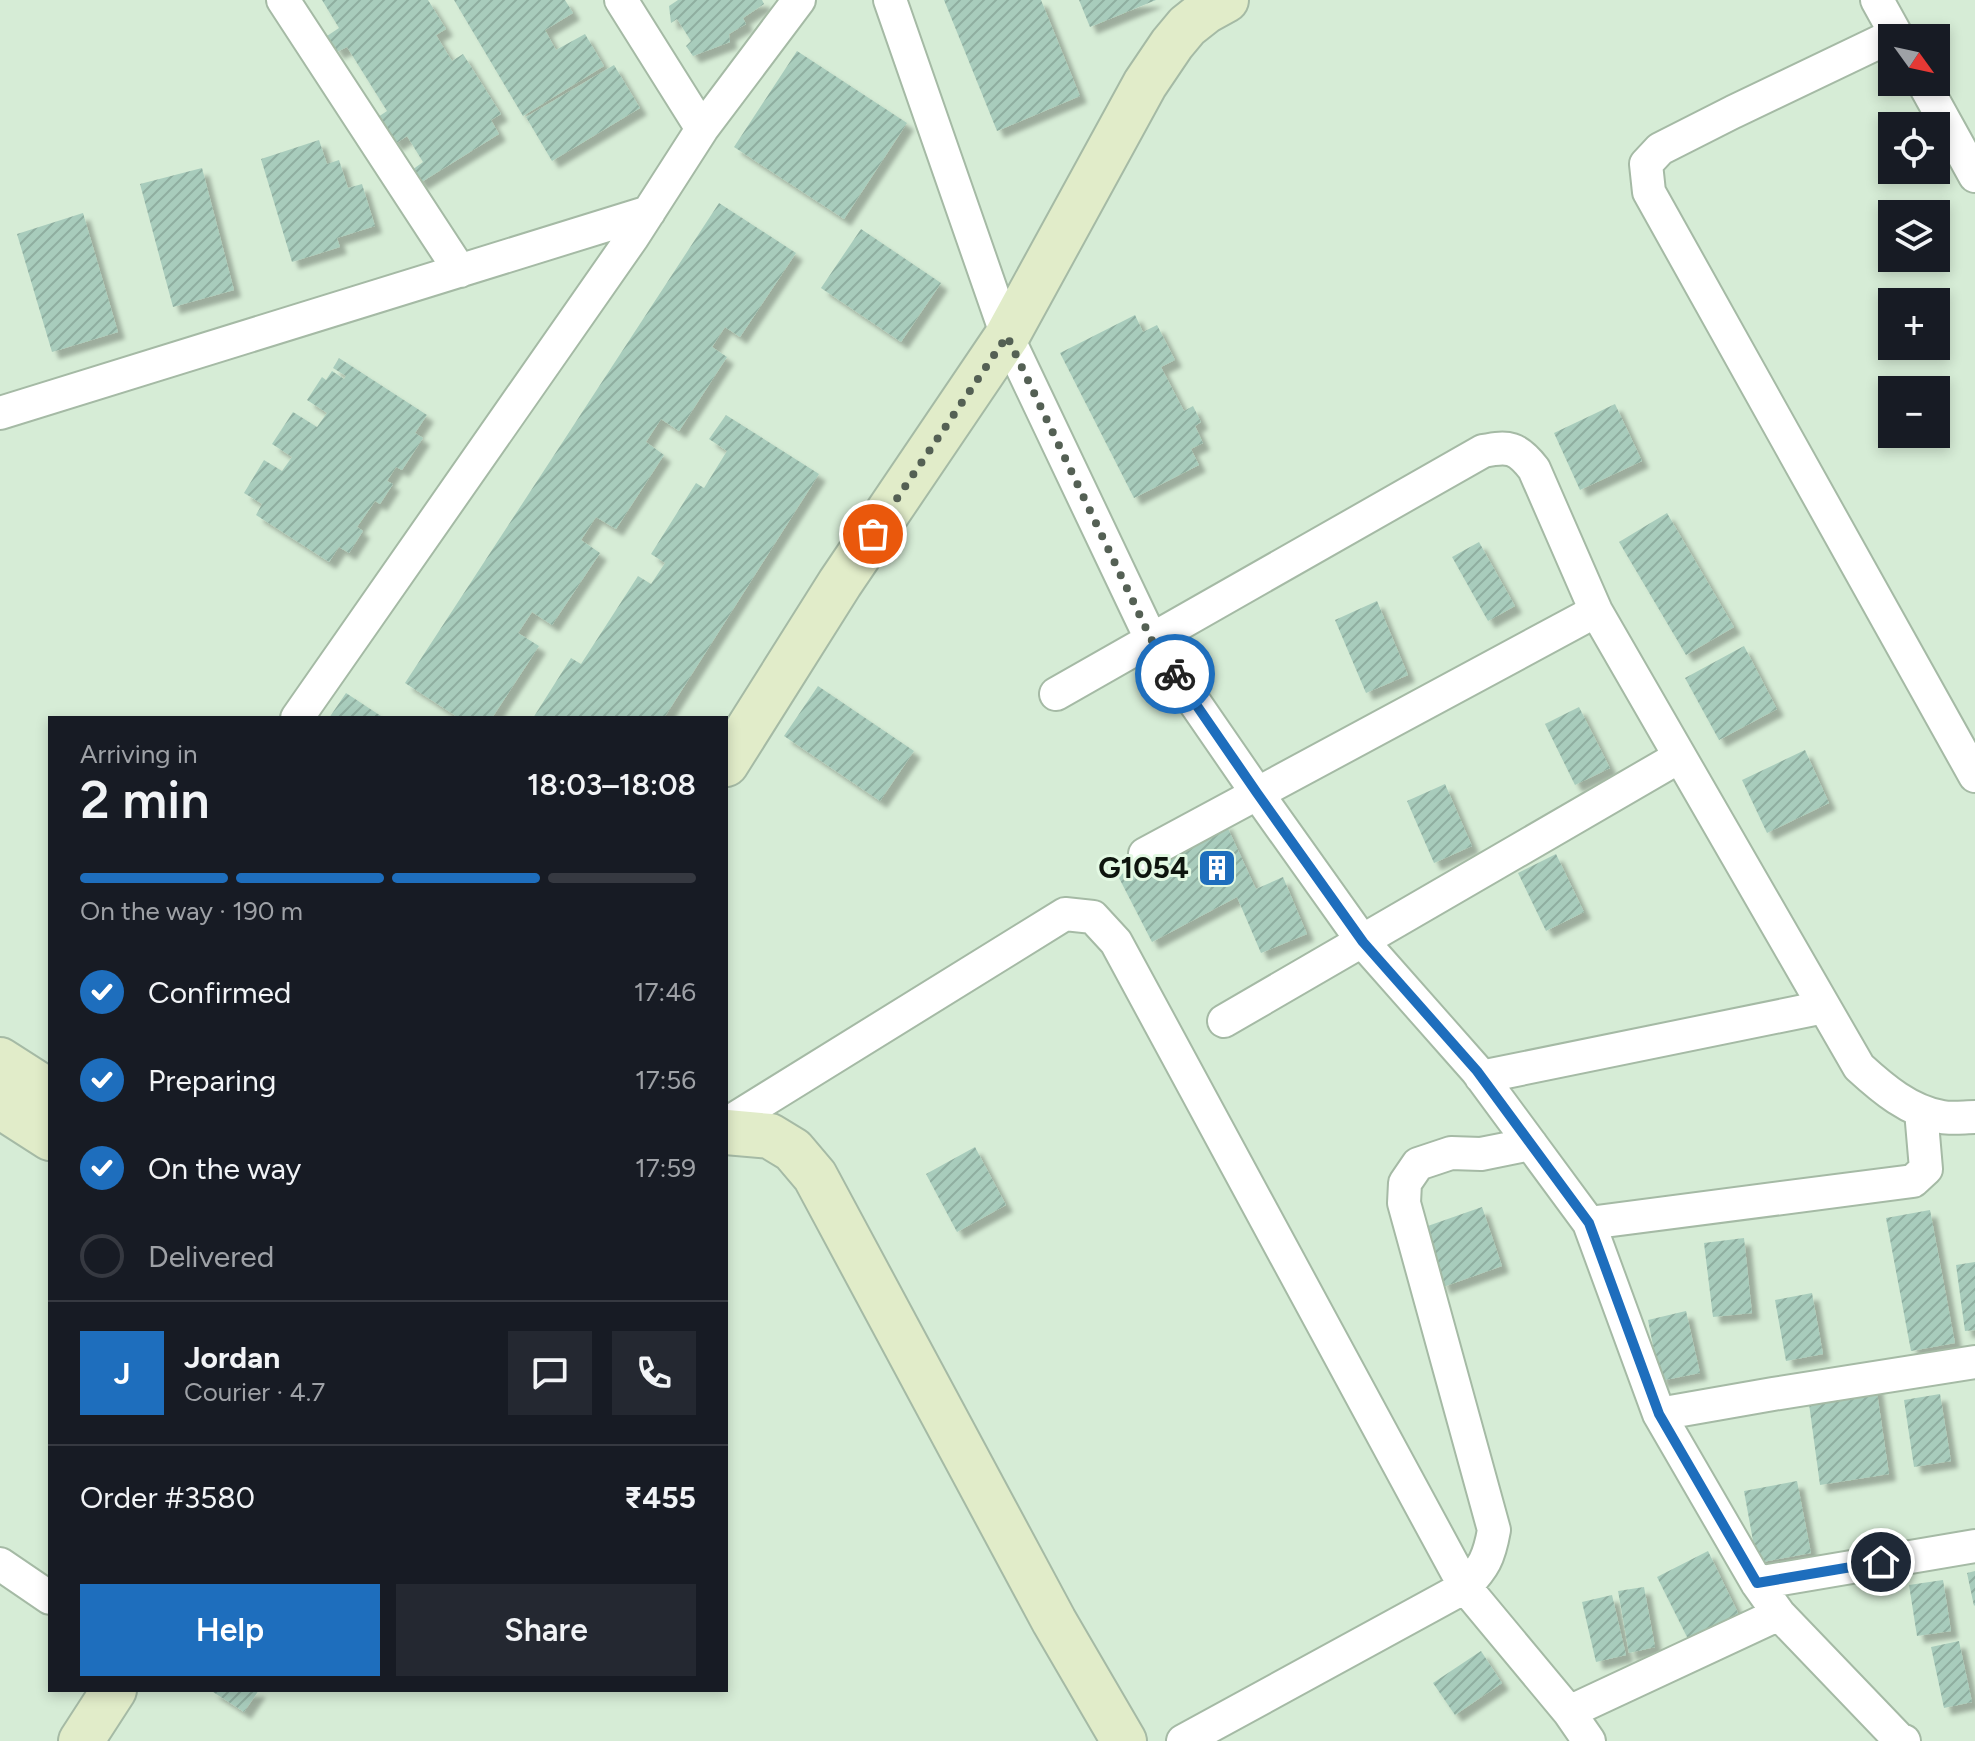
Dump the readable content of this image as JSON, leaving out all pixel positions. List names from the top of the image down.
{
  "places": {
    "building": ["G1054"]
  },
  "north": "bottom right",
  "page": {
    "map_buttons": ["+", "−"],
    "heading": ["2 min", "Arriving in", "18:03–18:08"],
    "panel": [
      "Jordan",
      "Courier · 4.7",
      "Order #3580",
      "₹455"
    ],
    "bar": "On the way · 190 m",
    "list": [
      ["Confirmed", "17:46"],
      ["Preparing", "17:56"],
      ["On the way", "17:59"],
      "Delivered"
    ],
    "round": "J",
    "buttons": ["Help", "Share"]
  }
}
